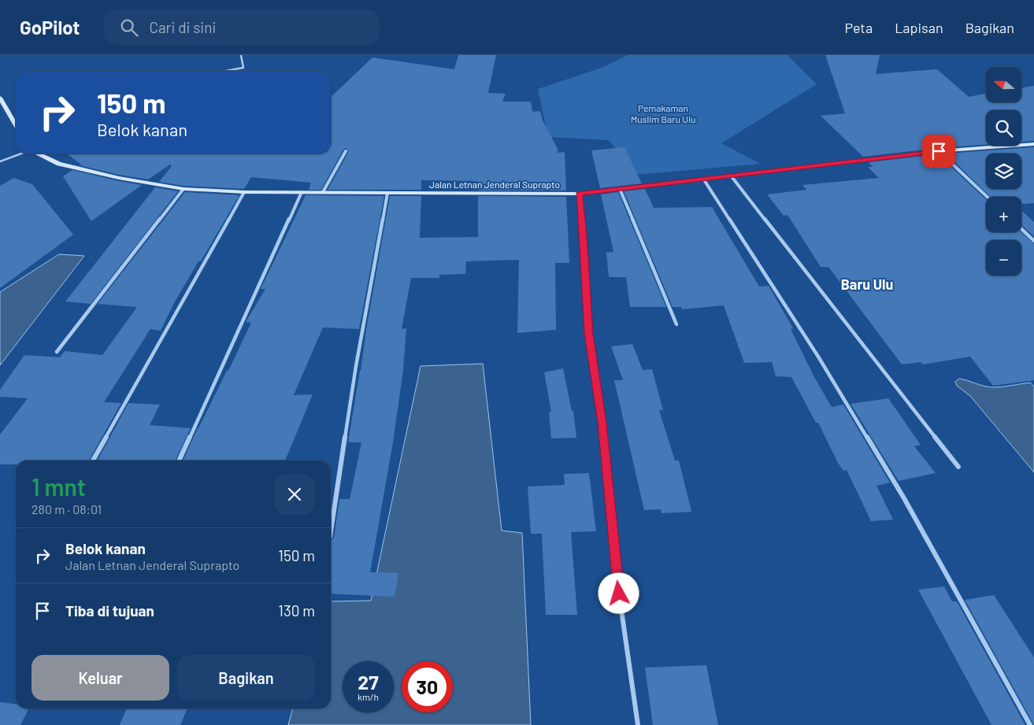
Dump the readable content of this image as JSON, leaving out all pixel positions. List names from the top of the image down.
{
  "streets": {
    "main road": ["Jalan Letnan Jenderal Suprapto"]
  },
  "districts": ["Baru Ulu"],
  "parks": ["Pemakaman Muslim Baru Ulu"],
  "north": "left",
  "page": {
    "header": "GoPilot",
    "search": "Cari di sini",
    "nav": ["Peta", "Lapisan", "Bagikan"],
    "map_buttons": ["+", "−"],
    "turn": ["150 m", "Belok kanan"],
    "heading": ["1 mnt", "280 m · 08:01"],
    "list": [
      {
        "name": "Belok kanan",
        "note": "Jalan Letnan Jenderal Suprapto",
        "value": "150 m"
      },
      {
        "name": "Tiba di tujuan",
        "value": "130 m"
      }
    ],
    "buttons": ["Keluar", "Bagikan"],
    "speed": "27 km/h",
    "limit": "30"
  }
}
